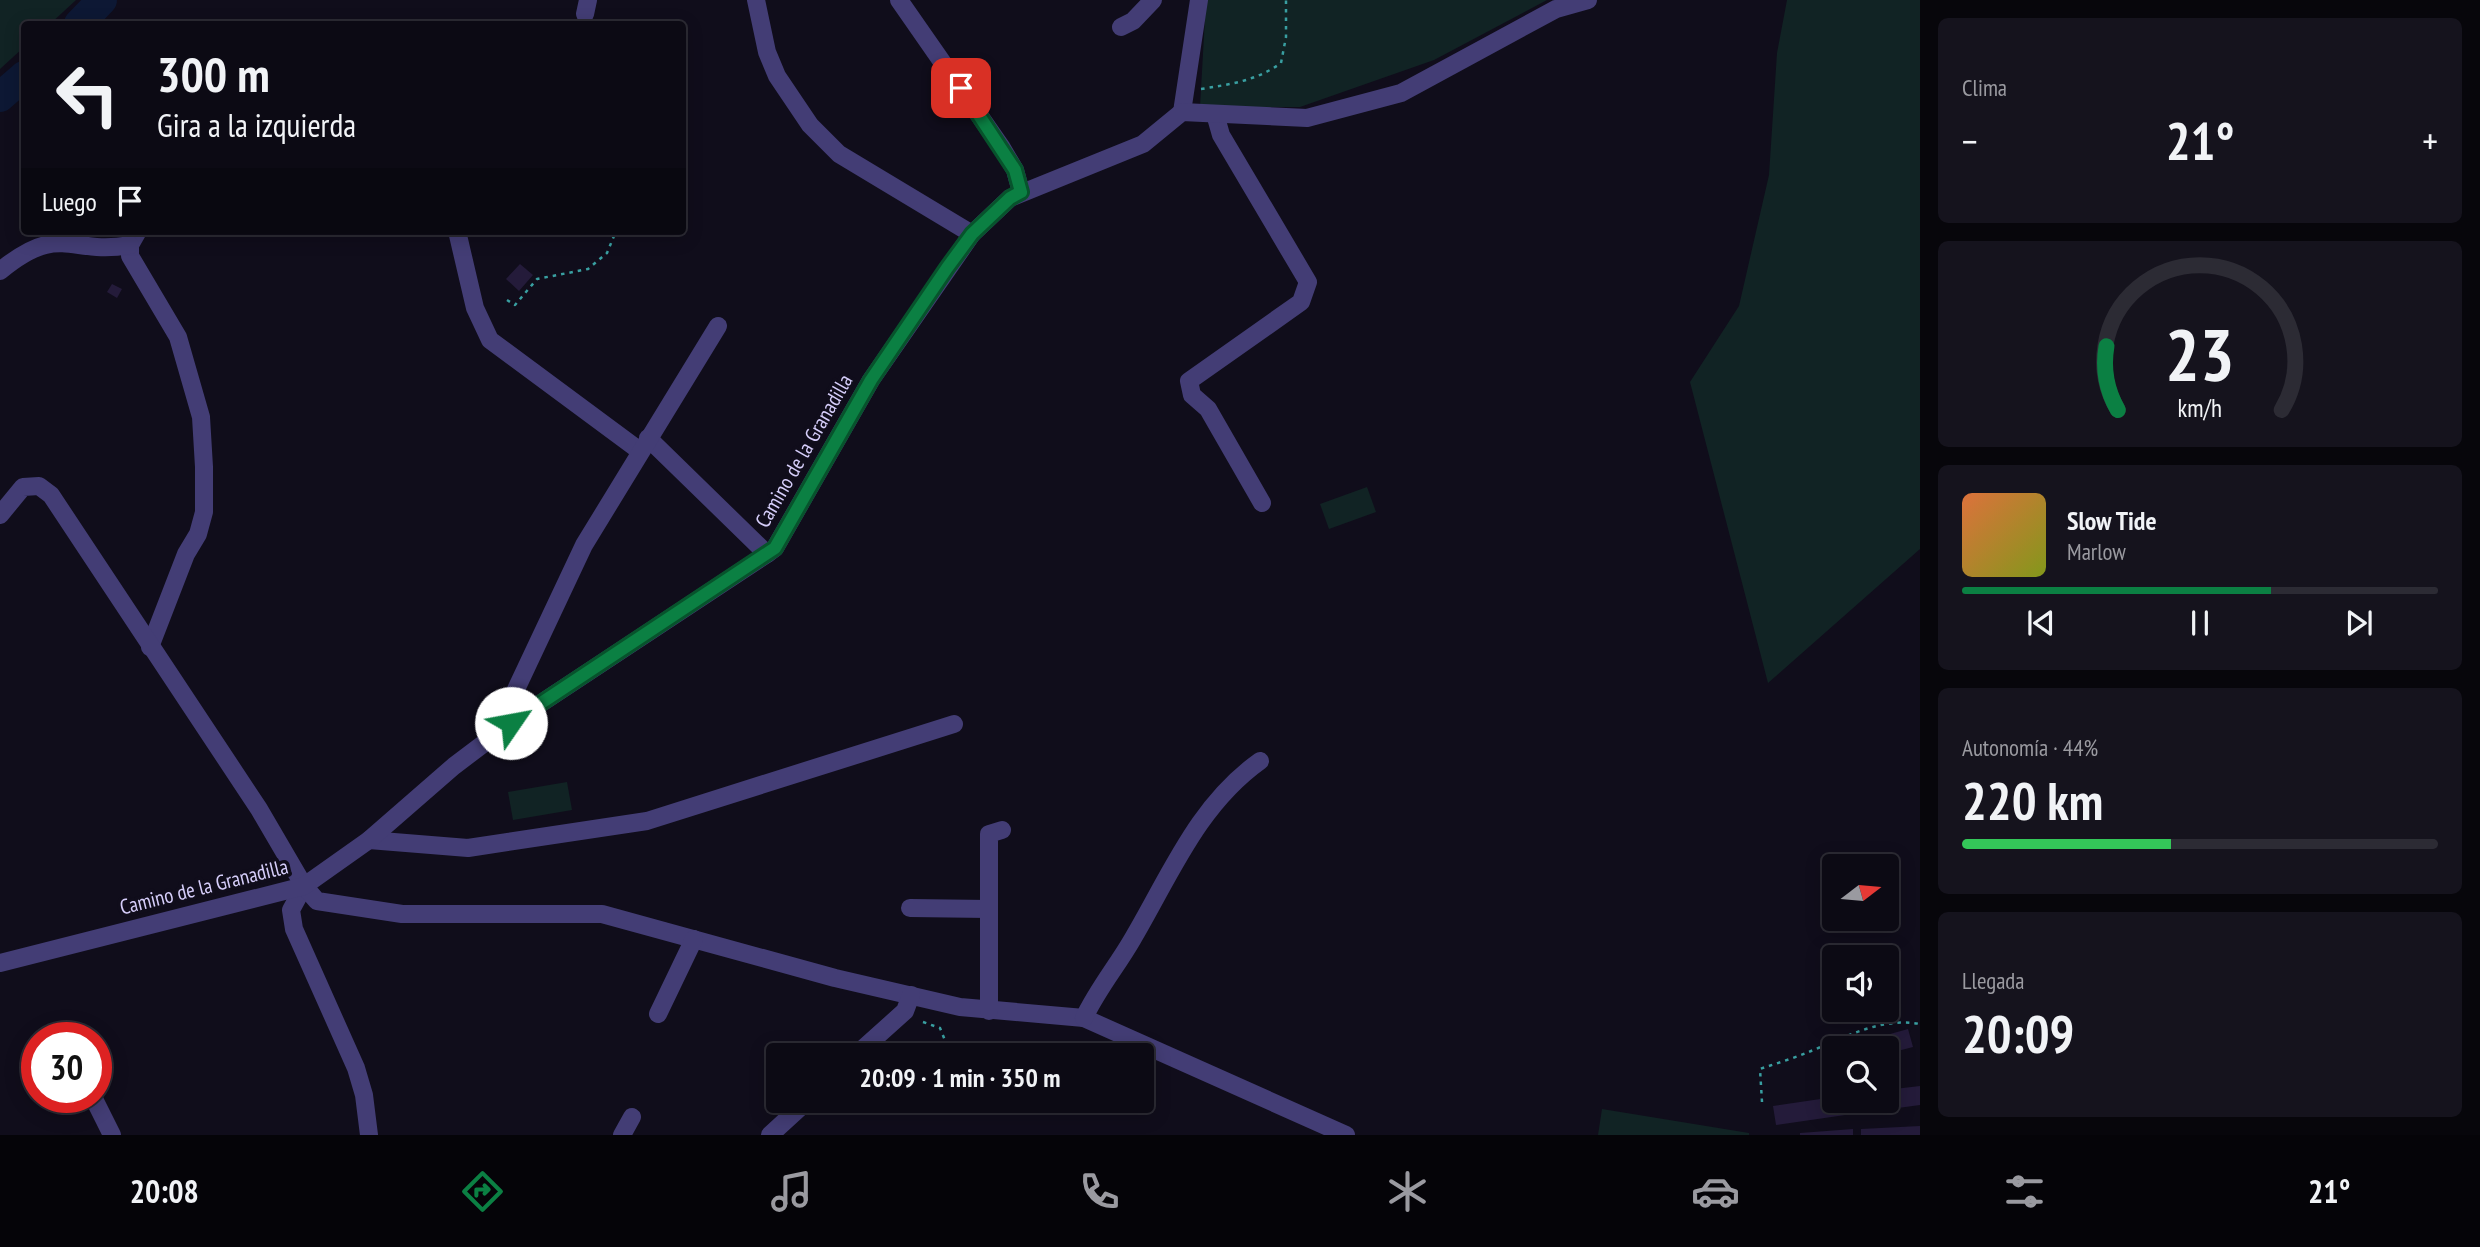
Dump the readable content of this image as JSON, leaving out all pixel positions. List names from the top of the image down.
{
  "streets": {
    "street": ["Camino de la Granadilla"]
  },
  "north": "right",
  "page": {
    "tile": [
      "Clima",
      ["Autonomía · 44%", "220 km"],
      ["Llegada", "20:09"]
    ],
    "turn": ["300 m", "Gira a la izquierda"],
    "heat": ["−", "21°", "+"],
    "then": "Luego",
    "song": ["Slow Tide", "Marlow"],
    "limit": "30",
    "trip": "20:09 · 1 min · 350 m",
    "tabs": ["20:08", "21°"],
    "gauge": ["23", "km/h"]
  }
}
